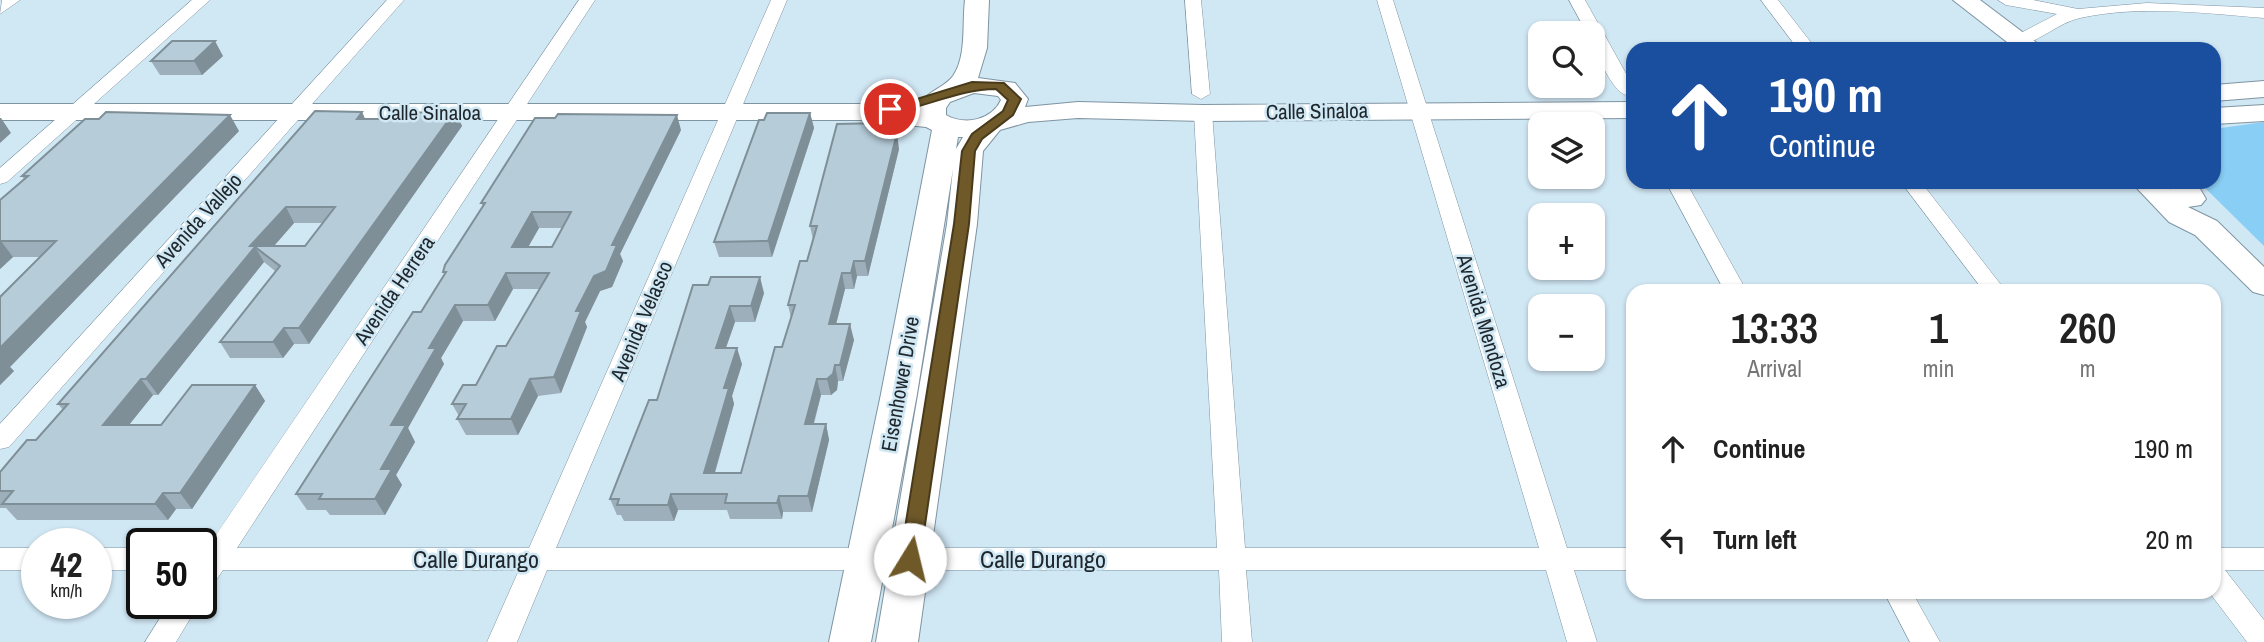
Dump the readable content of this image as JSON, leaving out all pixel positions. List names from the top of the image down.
{
  "streets": {
    "main road": ["Calle Sinaloa", "Eisenhower Drive"],
    "street": [
      "Avenida Vallejo",
      "Avenida Herrera",
      "Avenida Velasco",
      "Avenida Mendoza",
      "Calle Durango"
    ]
  },
  "crossings": [
    ["Calle Sinaloa", "Avenida Vallejo"],
    ["Calle Sinaloa", "Avenida Herrera"],
    ["Calle Sinaloa", "Avenida Velasco"],
    ["Calle Sinaloa", "Avenida Mendoza"],
    ["Calle Sinaloa", "Eisenhower Drive"],
    ["Avenida Velasco", "Calle Durango"],
    ["Avenida Mendoza", "Calle Durango"],
    ["Eisenhower Drive", "Calle Durango"]
  ],
  "page": {
    "map_buttons": ["+", "−"],
    "turn": ["190 m", "Continue"],
    "eta": [
      "13:33",
      "Arrival",
      "1",
      "min",
      "260",
      "m"
    ],
    "list": [
      {
        "name": "Continue",
        "value": "190 m"
      },
      {
        "name": "Turn left",
        "value": "20 m"
      }
    ],
    "speed": "42 km/h",
    "limit": "50"
  }
}
